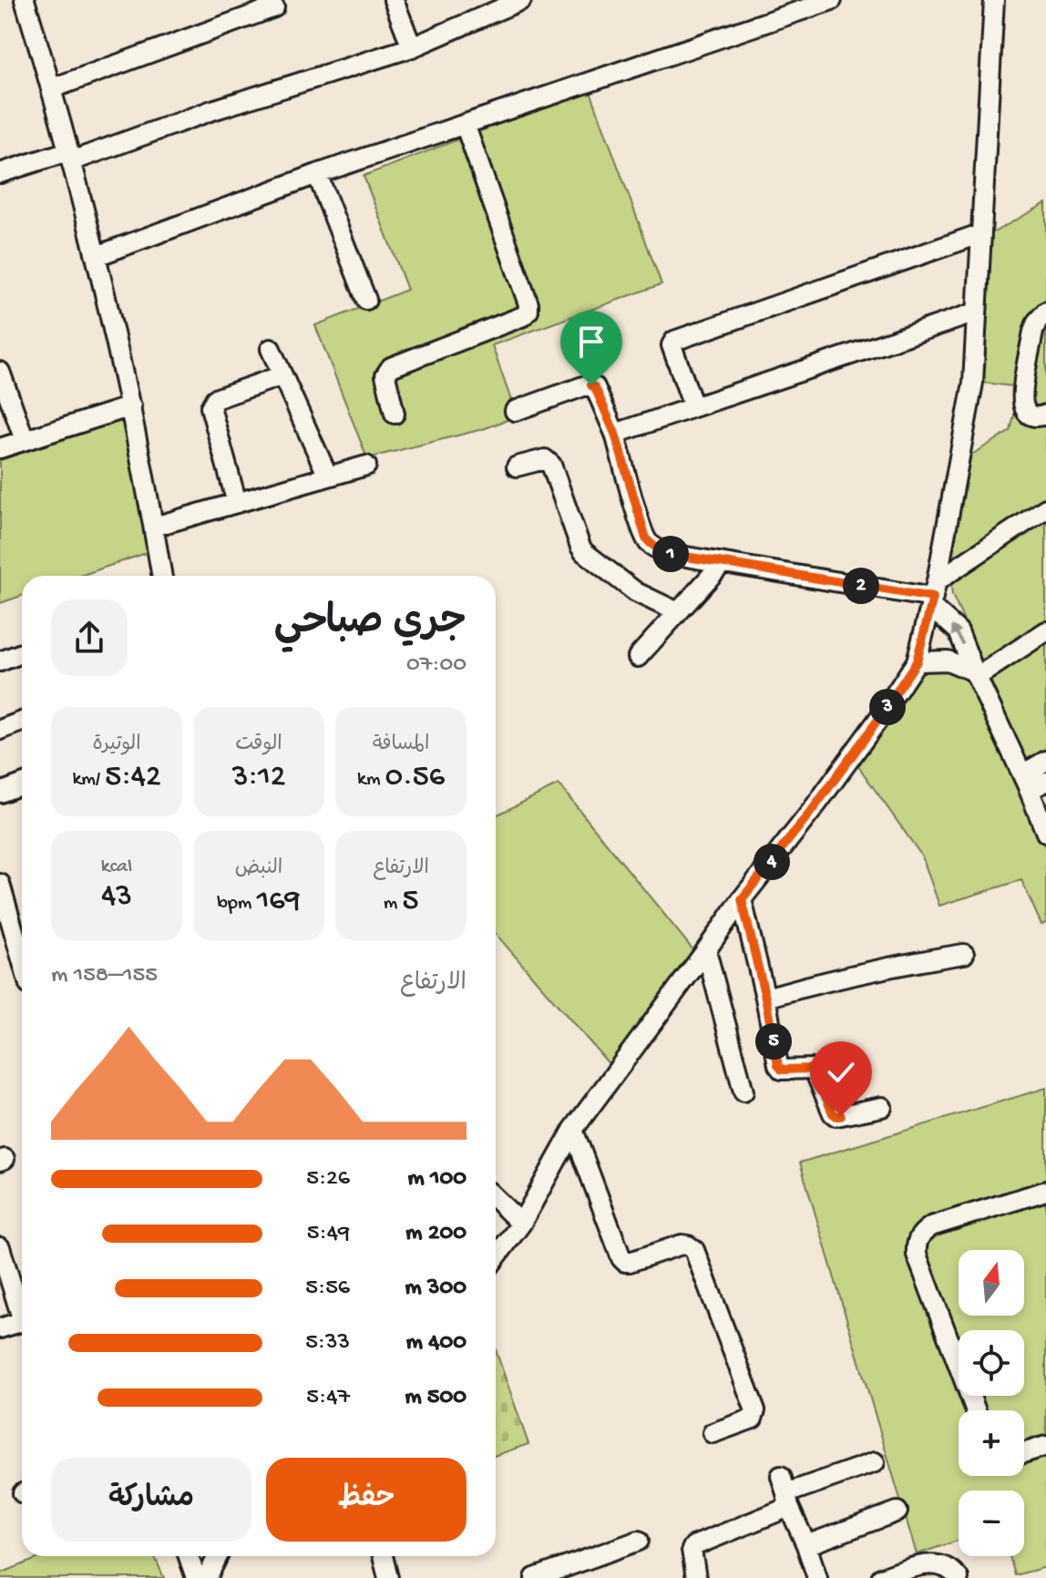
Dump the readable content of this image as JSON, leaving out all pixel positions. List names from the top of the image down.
{
  "north": "top",
  "page": {
    "pins": [
      "1",
      "2",
      "3",
      "4",
      "5"
    ],
    "heading": ["جري صباحي", "07:00"],
    "stats": [
      ["المسافة", "0.56 km"],
      ["الوقت", "3:12"],
      ["الوتيرة", "5:42 /km"],
      ["الارتفاع", "5 m"],
      ["النبض", "169 bpm"],
      ["kcal", "43"]
    ],
    "chart": ["الارتفاع", "155–158 m"],
    "list": [
      {
        "name": "100 m",
        "note": "5:26"
      },
      {
        "name": "200 m",
        "note": "5:49"
      },
      {
        "name": "300 m",
        "note": "5:56"
      },
      {
        "name": "400 m",
        "note": "5:33"
      },
      {
        "name": "500 m",
        "note": "5:47"
      }
    ],
    "map_buttons": ["+", "−"],
    "buttons": ["حفظ", "مشاركة"]
  }
}
